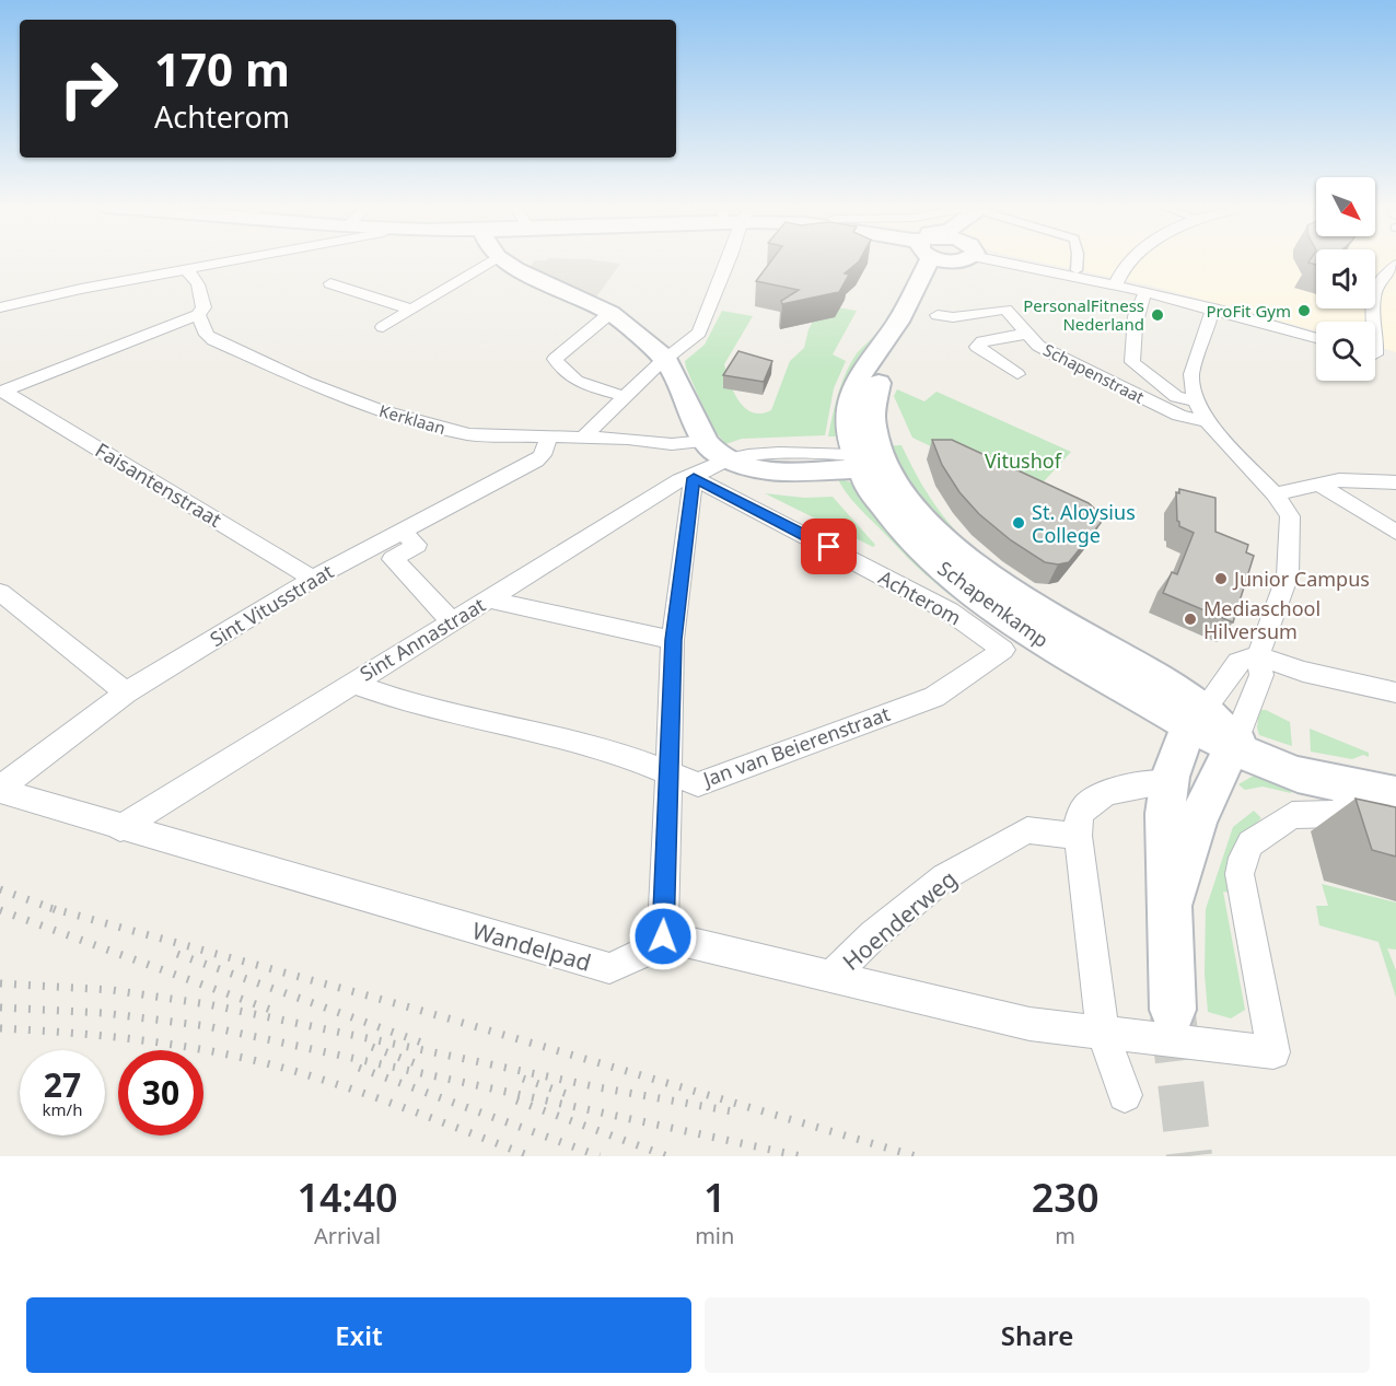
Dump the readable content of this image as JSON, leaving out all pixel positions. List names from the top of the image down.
{
  "streets": {
    "main road": ["Schapenkamp"],
    "street": [
      "Schapenstraat",
      "Kerklaan",
      "Faisantenstraat",
      "Achterom",
      "Sint Vitusstraat",
      "Sint Annastraat",
      "Jan van Beierenstraat",
      "Hoenderweg",
      "Wandelpad"
    ]
  },
  "crossings": [
    ["Kerklaan", "Sint Vitusstraat"],
    ["Faisantenstraat", "Sint Vitusstraat"],
    ["Achterom", "Sint Annastraat"],
    ["Achterom", "Jan van Beierenstraat"],
    ["Sint Vitusstraat", "Wandelpad"],
    ["Sint Annastraat", "Jan van Beierenstraat"],
    ["Sint Annastraat", "Wandelpad"]
  ],
  "parks": ["Vitushof"],
  "places": [
    "ProFit Gym",
    "PersonalFitness Nederland",
    "St. Aloysius College",
    "Junior Campus",
    "Mediaschool Hilversum"
  ],
  "north": "bottom right",
  "page": {
    "turn": ["170 m", "Achterom"],
    "speed": "27 km/h",
    "limit": "30",
    "eta": [
      "14:40",
      "Arrival",
      "1",
      "min",
      "230",
      "m"
    ],
    "buttons": ["Exit", "Share"]
  }
}
